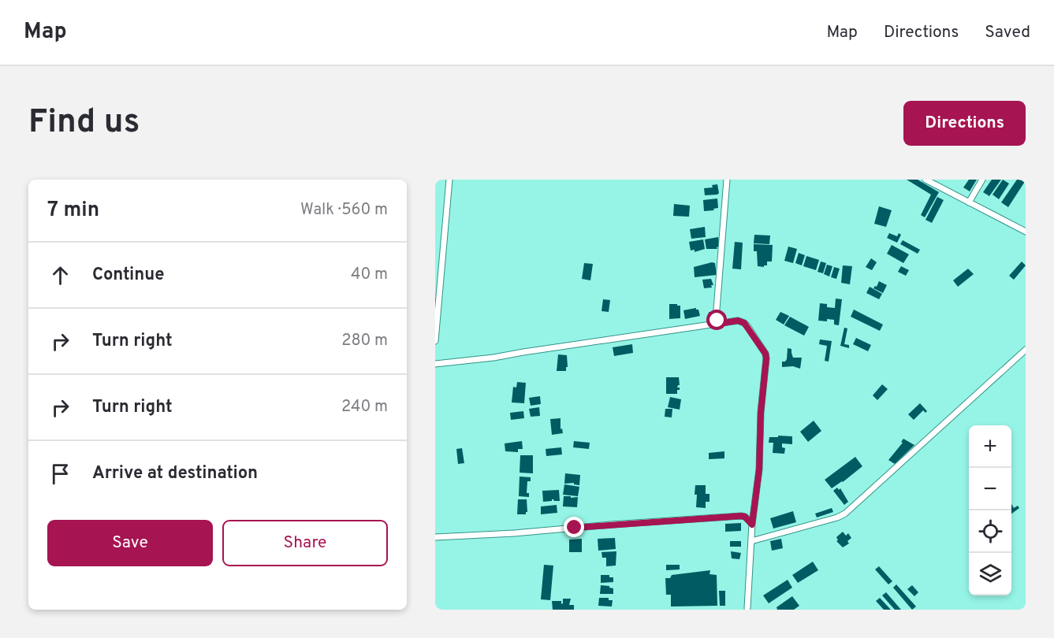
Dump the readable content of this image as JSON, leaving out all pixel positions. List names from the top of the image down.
{
  "page": {
    "header": "Map",
    "nav": ["Map", "Directions", "Saved"],
    "buttons": [
      "Directions",
      ["Save", "Share"]
    ],
    "title": "Find us",
    "heading": ["7 min", "Walk · 560 m"],
    "list": [
      ["Continue", "40 m"],
      ["Turn right", "280 m"],
      ["Turn right", "240 m"],
      "Arrive at destination"
    ],
    "map_buttons": ["+", "−"]
  }
}
